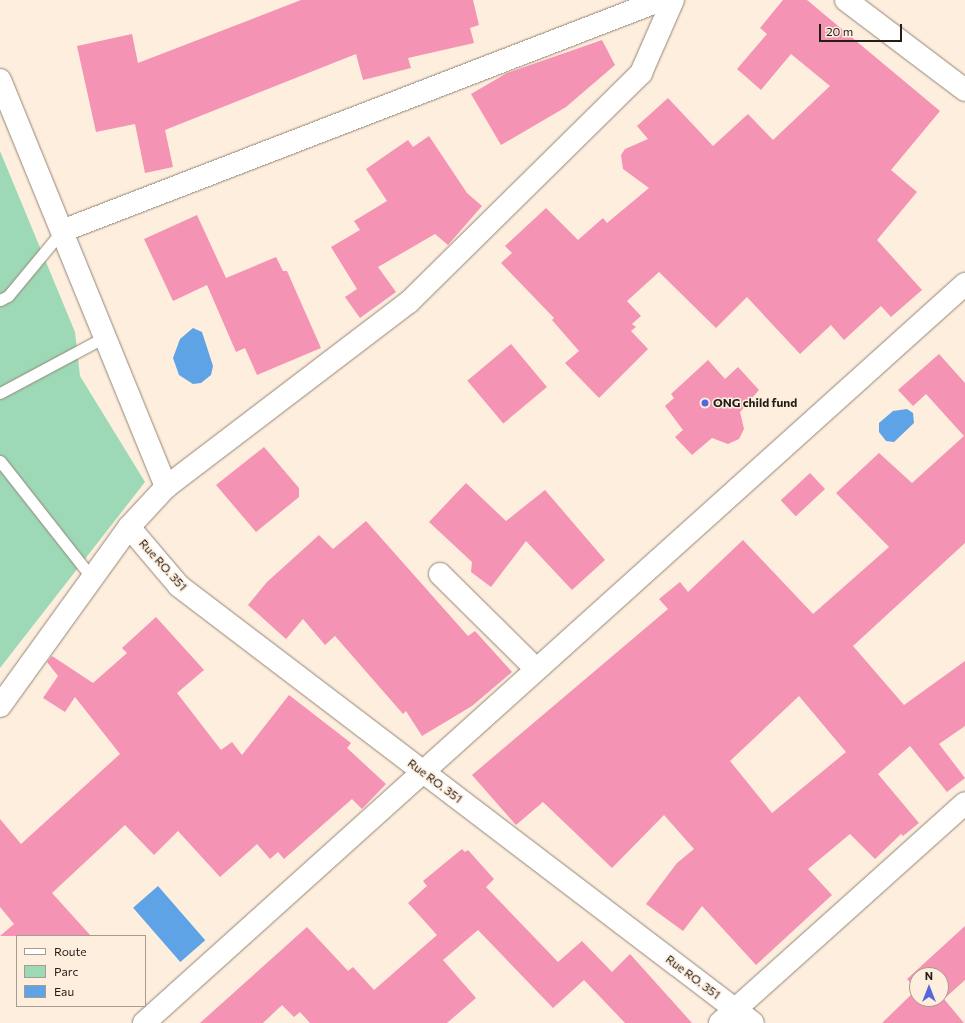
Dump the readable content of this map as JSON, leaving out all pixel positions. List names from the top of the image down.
{
  "streets": {
    "street": ["Rue RO. 351"]
  },
  "places": ["ONG child fund"],
  "legend": ["Route", "Parc", "Eau"],
  "scale_bar": "20 m",
  "north": "top"
}
